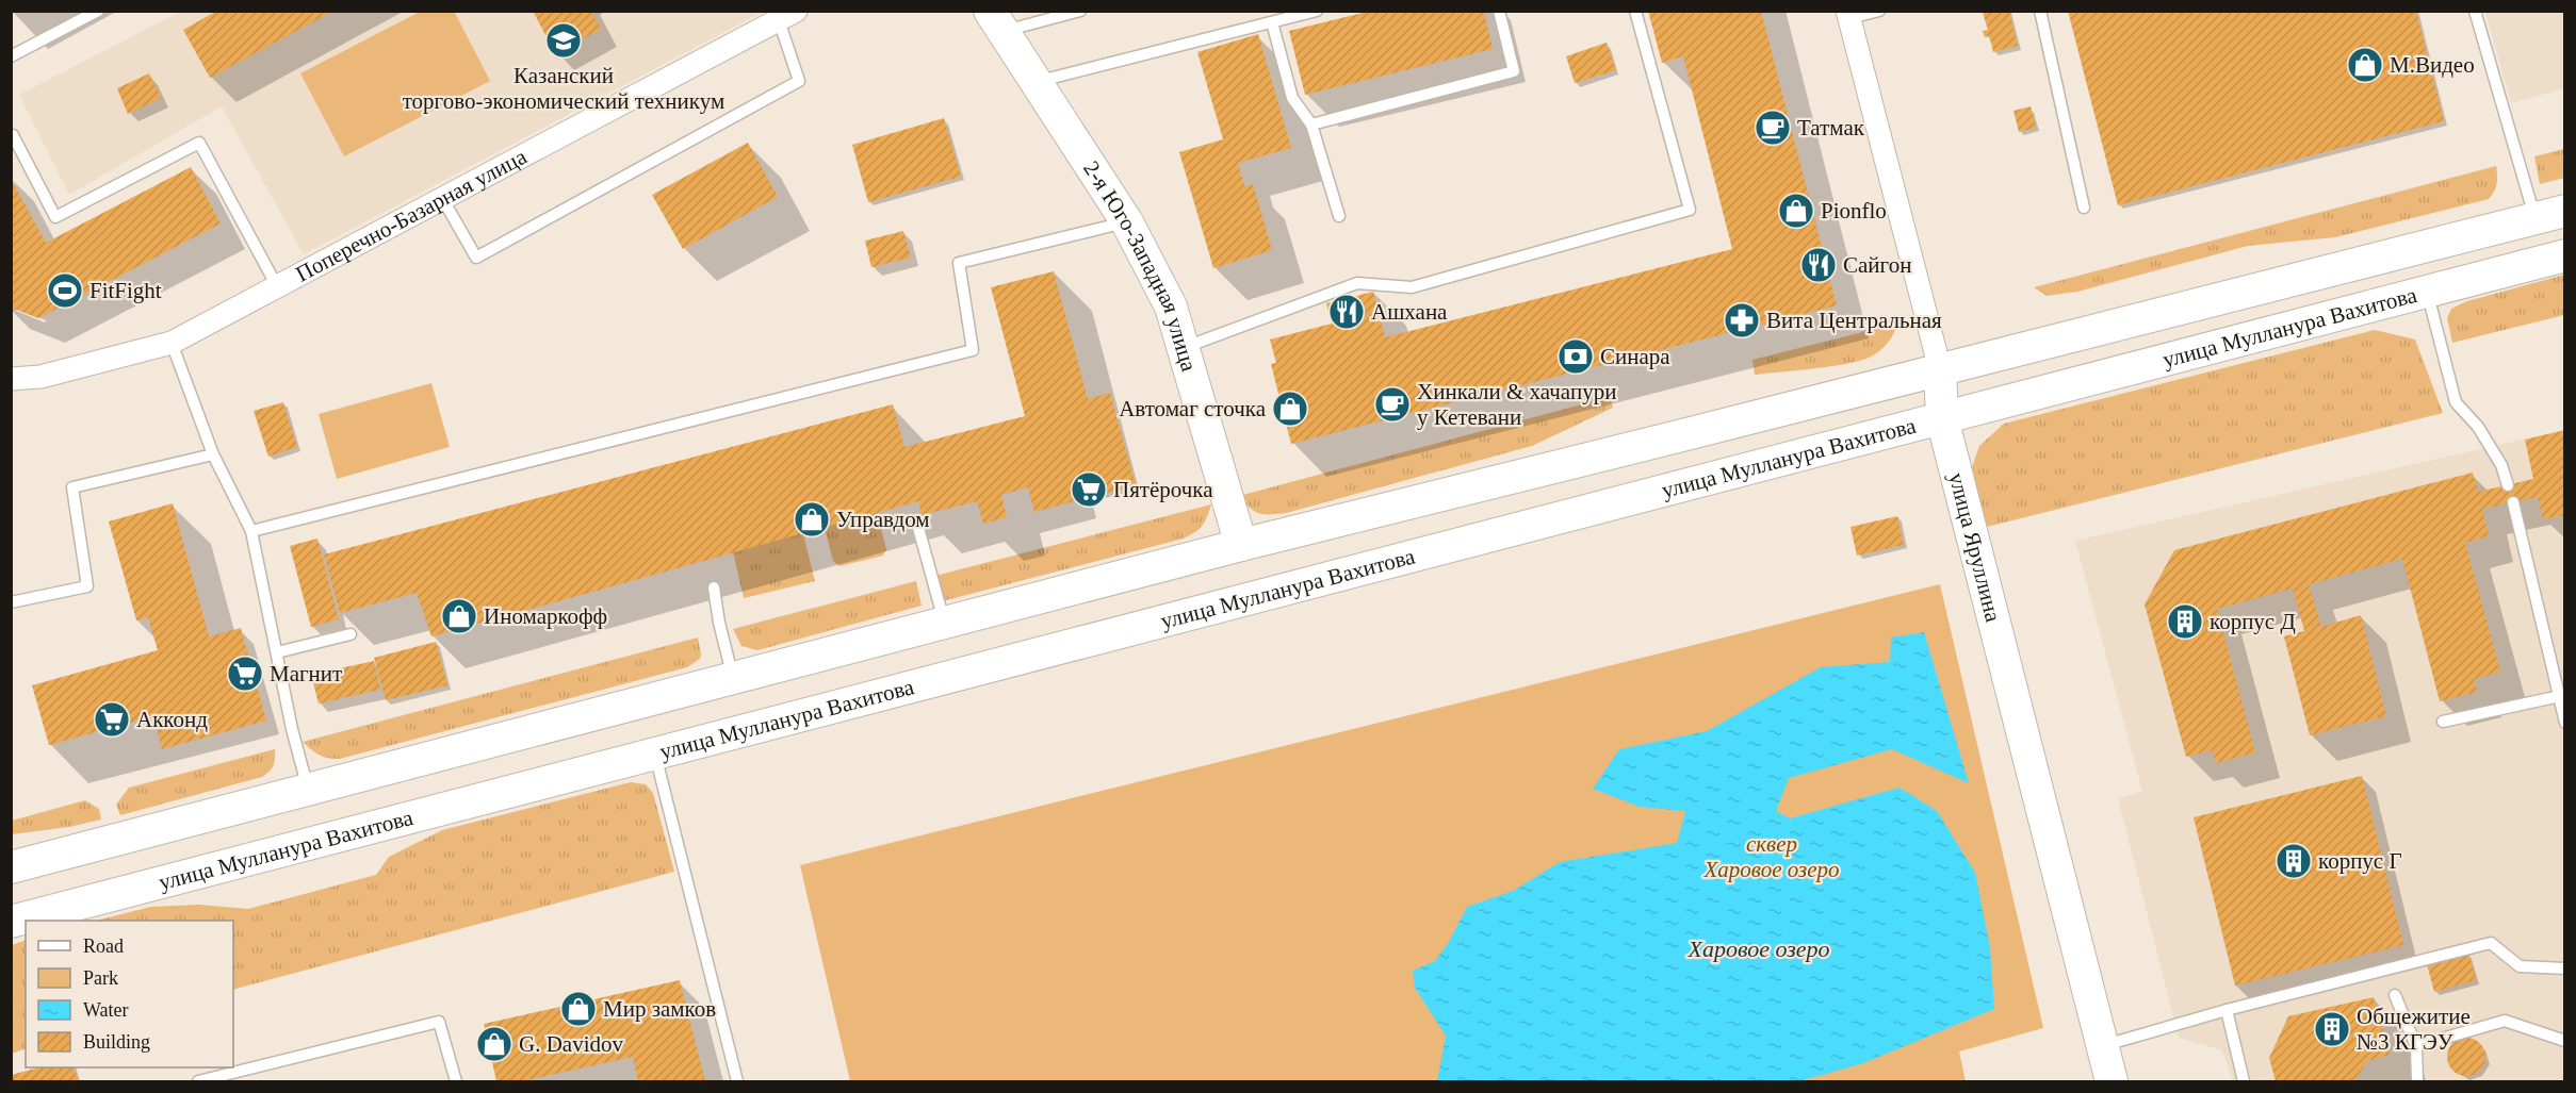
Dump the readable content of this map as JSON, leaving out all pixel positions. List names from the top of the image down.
{
  "streets": {
    "main road": ["2-я Юго-Западная улица", "улица Мулланура Вахитова", "улица Яруллина"],
    "street": ["Поперечно-Базарная улица"]
  },
  "crossings": [
    ["2-я Юго-Западная улица", "улица Мулланура Вахитова"],
    ["улица Мулланура Вахитова", "улица Яруллина"]
  ],
  "water": ["Харовое озеро"],
  "parks": ["сквер Харовое озеро"],
  "places": {
    "school or university": ["Казанский торгово-экономический техникум"],
    "shop": [
      "М.Видео",
      "Pionflo",
      "Автомаг сточка",
      "Управдом",
      "Иномаркофф",
      "Мир замков",
      "G. Davidov"
    ],
    "cafe": ["Татмак", "Хинкали & хачапури у Кетевани"],
    "restaurant": ["Сайгон", "Ашхана"],
    "sports": ["FitFight"],
    "pharmacy": ["Вита Центральная"],
    "bank": ["Синара"],
    "supermarket": ["Пятёрочка", "Магнит", "Акконд"],
    "building": ["корпус Д", "корпус Г", "Общежитие №3 КГЭУ"]
  },
  "legend": [
    "Road",
    "Park",
    "Water",
    "Building"
  ]
}
